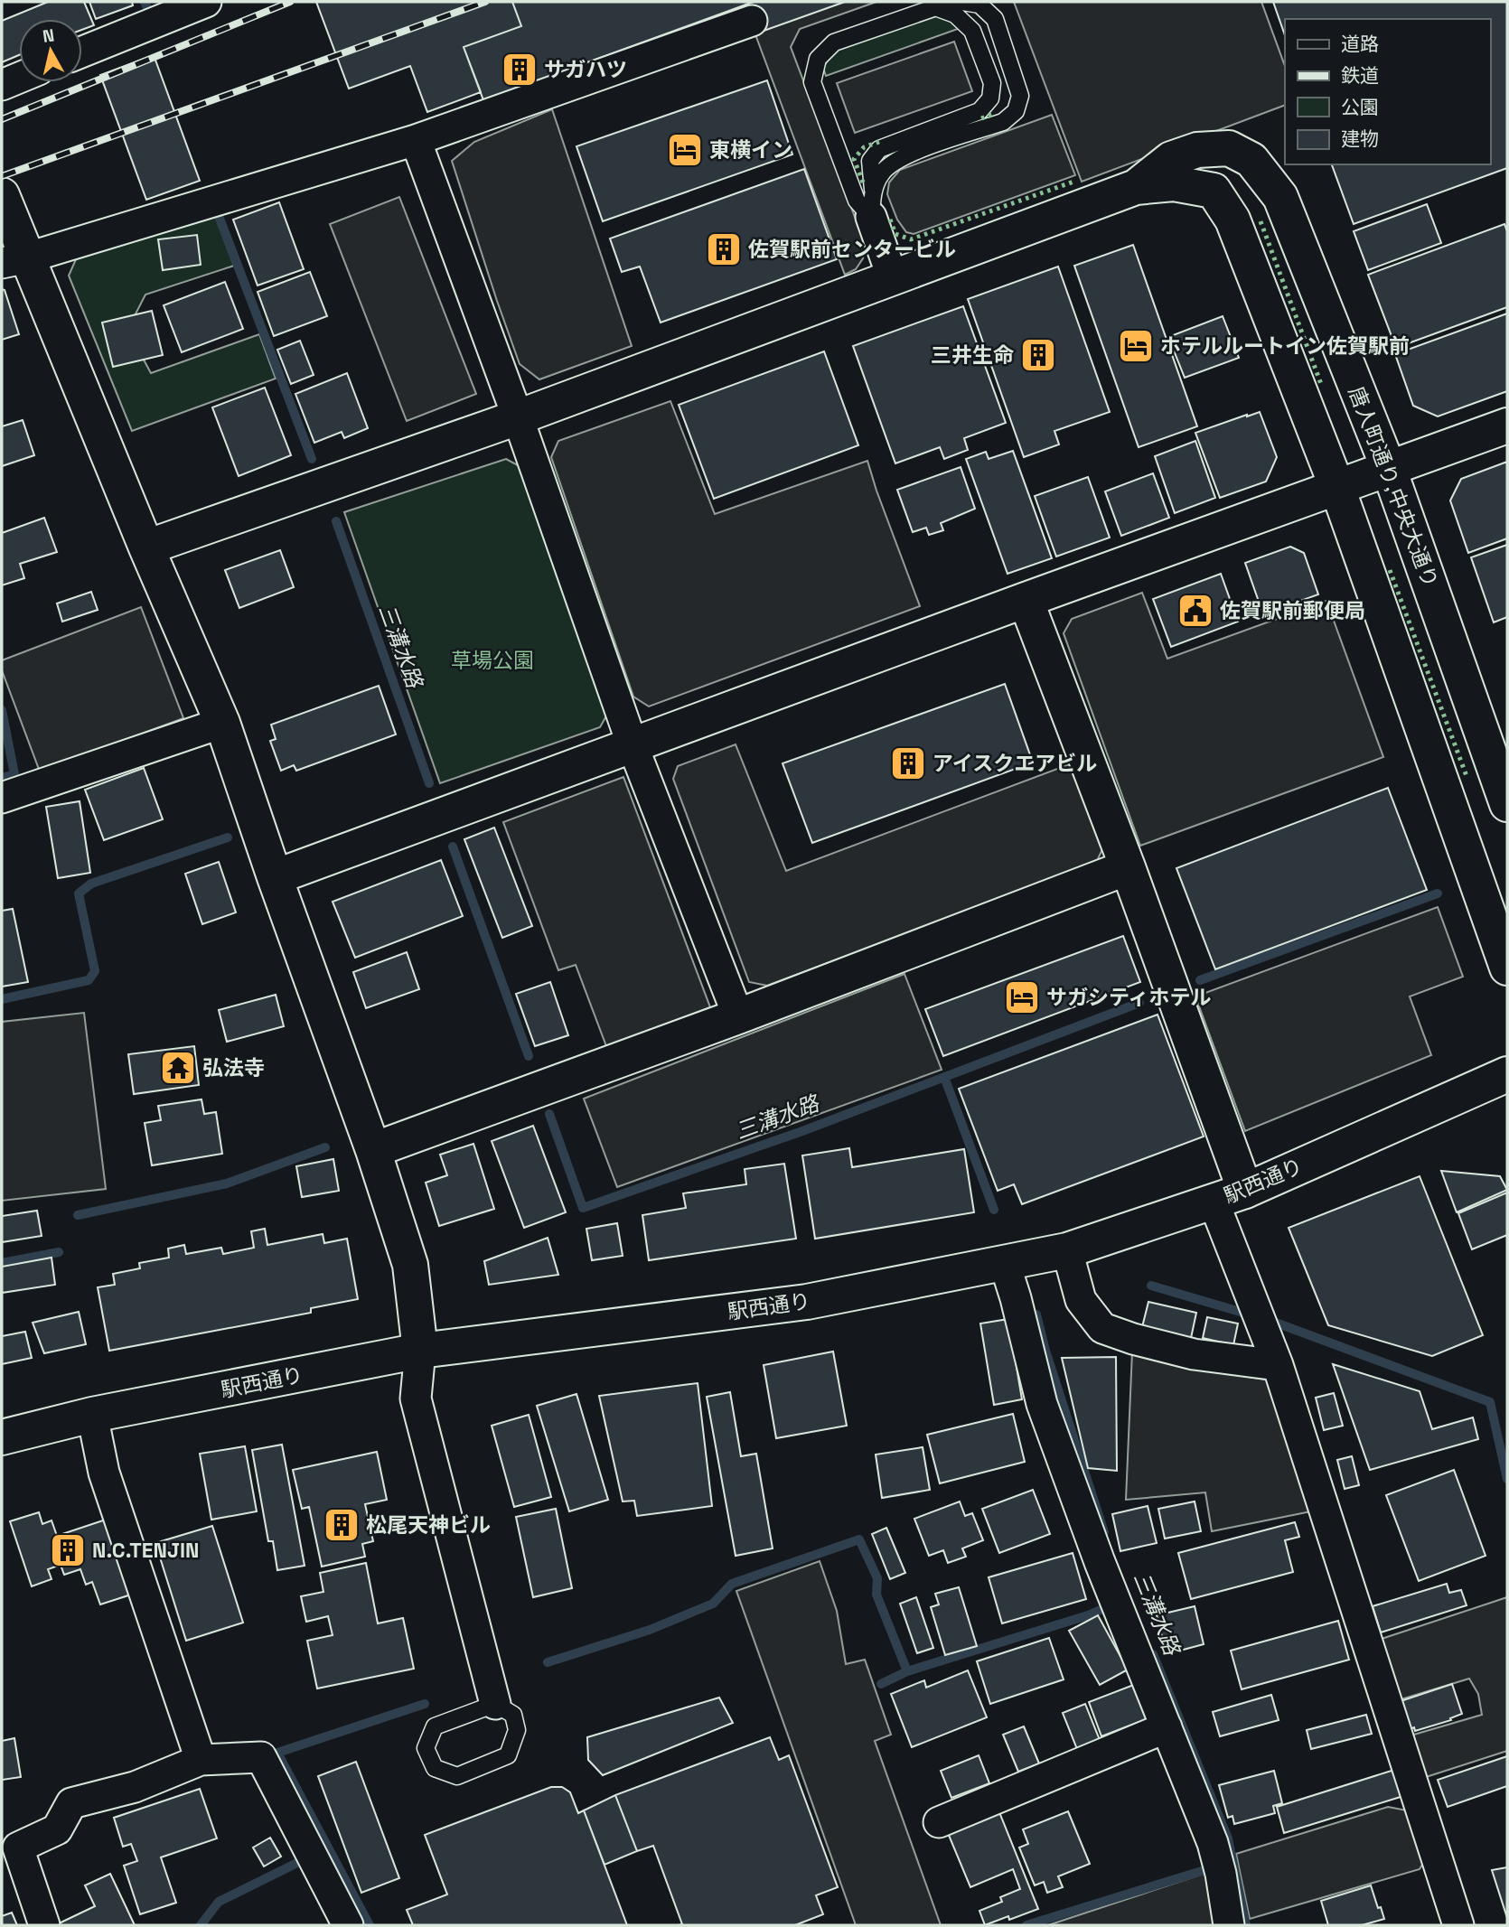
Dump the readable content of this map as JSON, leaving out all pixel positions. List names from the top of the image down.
{
  "streets": {
    "street": ["唐人町通り,中央大通り", "駅西通り"]
  },
  "water": ["三溝水路"],
  "parks": ["草場公園"],
  "places": {
    "building": [
      "サガハツ",
      "佐賀駅前センタービル",
      "三井生命",
      "アイスクエアビル",
      "松尾天神ビル",
      "N.C.TENJIN"
    ],
    "hotel": ["東横イン", "ホテルルートイン佐賀駅前", "サガシティホテル"],
    "public building": ["佐賀駅前郵便局"],
    "temple": ["弘法寺"]
  },
  "legend": [
    "道路",
    "鉄道",
    "公園",
    "建物"
  ],
  "north": "top"
}
